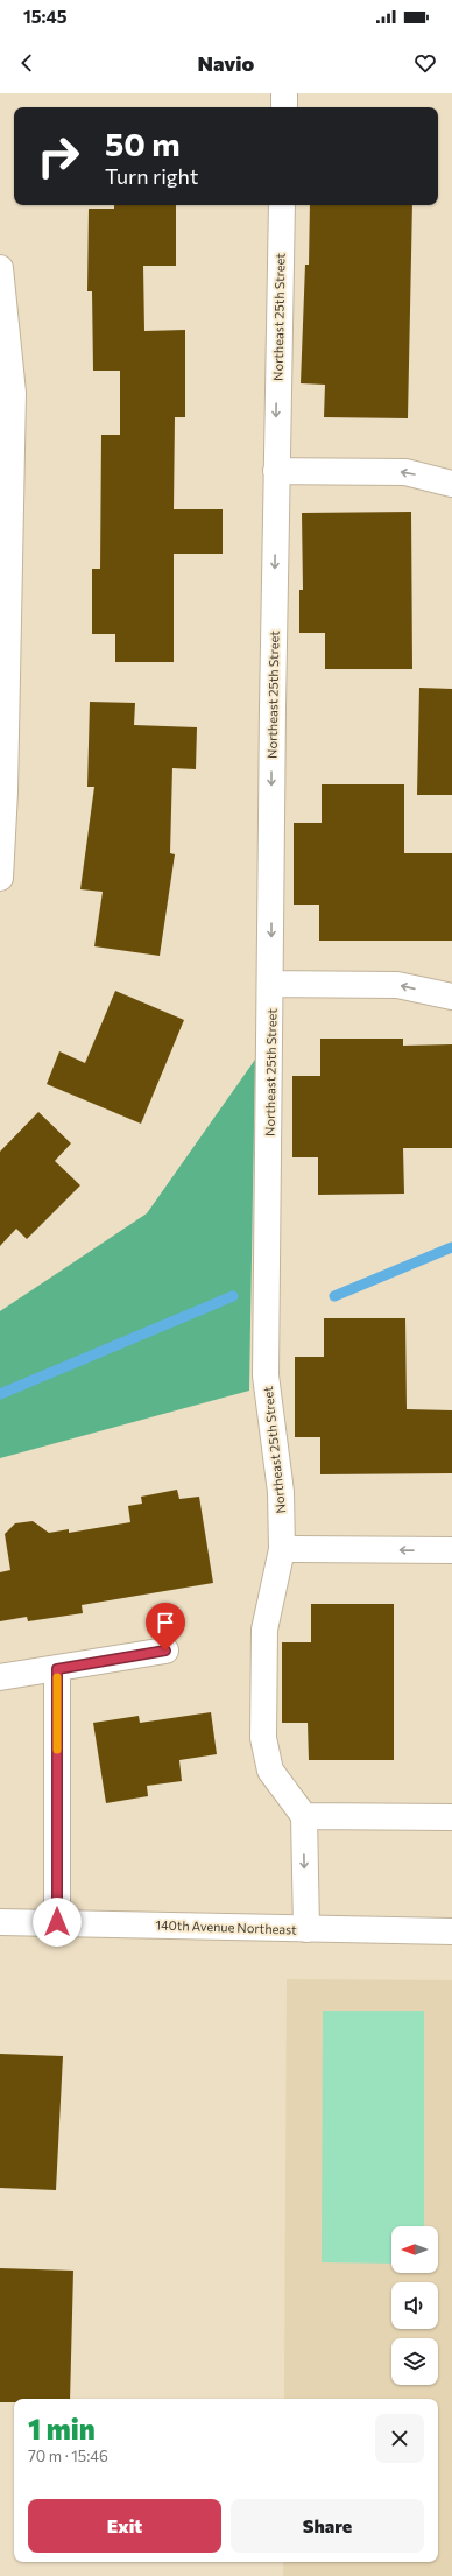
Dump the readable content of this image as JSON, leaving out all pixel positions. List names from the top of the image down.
{
  "streets": {
    "street": ["Northeast 25th Street", "140th Avenue Northeast"]
  },
  "one_way": ["Northeast 25th Street"],
  "north": "left",
  "page": {
    "status": "15:45",
    "header": "Navio",
    "turn": ["50 m", "Turn right"],
    "heading": ["1 min", "70 m · 15:46"],
    "buttons": ["Exit", "Share"]
  }
}
